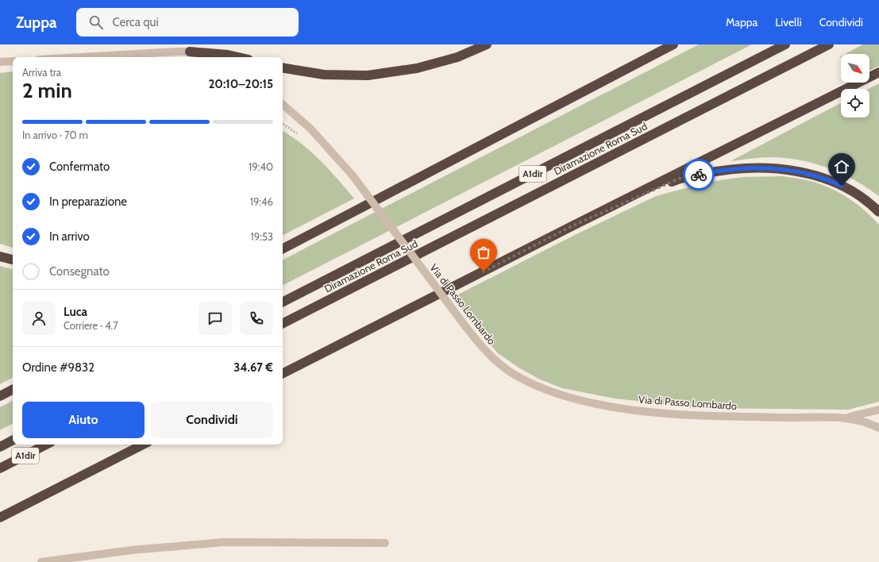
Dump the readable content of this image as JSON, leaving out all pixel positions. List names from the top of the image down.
{
  "streets": {
    "highway": ["Diramazione Roma Sud", "A1dir"],
    "street": ["Via di Passo Lombardo"]
  },
  "north": "bottom right",
  "page": {
    "header": "Zuppa",
    "search": "Cerca qui",
    "nav": ["Mappa", "Livelli", "Condividi"],
    "heading": ["2 min", "Arriva tra", "20:10–20:15"],
    "panel": [
      "Luca",
      "Corriere · 4.7",
      "Ordine #9832",
      "34.67 €"
    ],
    "bar": "In arrivo · 70 m",
    "list": [
      ["Confermato", "19:40"],
      ["In preparazione", "19:46"],
      ["In arrivo", "19:53"],
      "Consegnato"
    ],
    "buttons": ["Aiuto", "Condividi"]
  }
}
